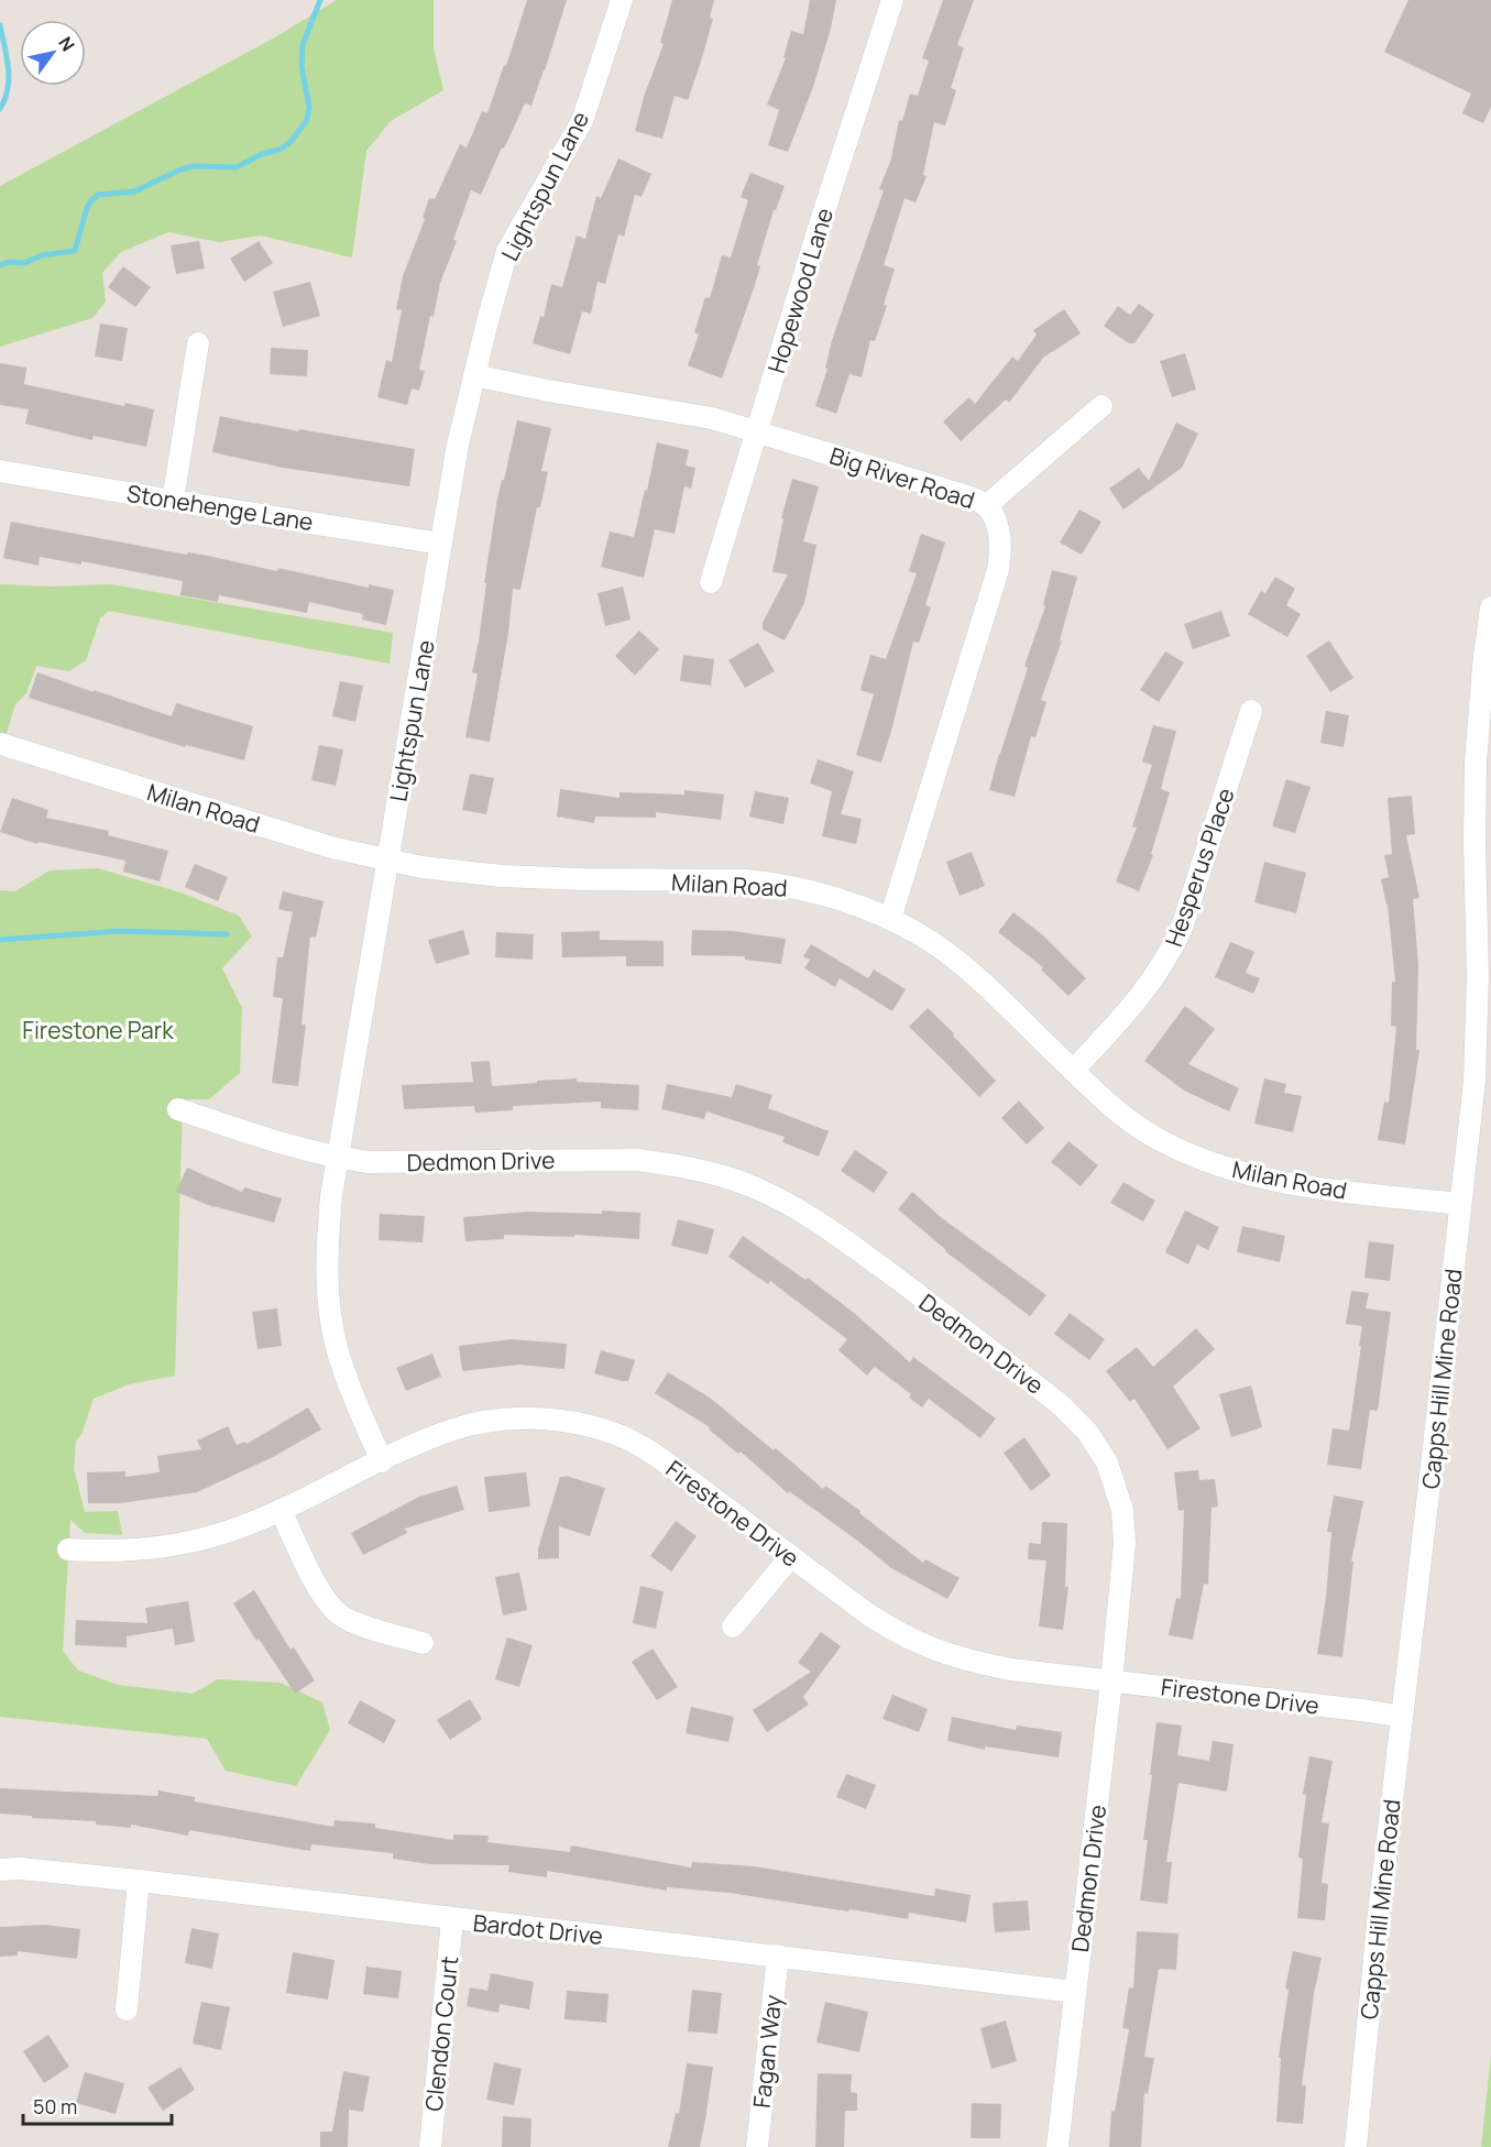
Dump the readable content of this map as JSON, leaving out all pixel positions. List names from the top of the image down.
{
  "streets": {
    "street": [
      "Lightspun Lane",
      "Hopewood Lane",
      "Big River Road",
      "Stonehenge Lane",
      "Milan Road",
      "Hesperus Place",
      "Dedmon Drive",
      "Capps Hill Mine Road",
      "Firestone Drive",
      "Bardot Drive",
      "Clendon Court",
      "Fagan Way"
    ]
  },
  "crossings": [
    ["Lightspun Lane", "Big River Road"],
    ["Lightspun Lane", "Stonehenge Lane"],
    ["Lightspun Lane", "Milan Road"],
    ["Lightspun Lane", "Dedmon Drive"],
    ["Lightspun Lane", "Firestone Drive"],
    ["Hopewood Lane", "Big River Road"],
    ["Big River Road", "Milan Road"],
    ["Milan Road", "Hesperus Place"],
    ["Milan Road", "Capps Hill Mine Road"],
    ["Dedmon Drive", "Firestone Drive"],
    ["Dedmon Drive", "Bardot Drive"],
    ["Capps Hill Mine Road", "Firestone Drive"],
    ["Bardot Drive", "Clendon Court"],
    ["Bardot Drive", "Fagan Way"]
  ],
  "parks": ["Firestone Park"],
  "scale_bar": "50 m",
  "north": "top right"
}
